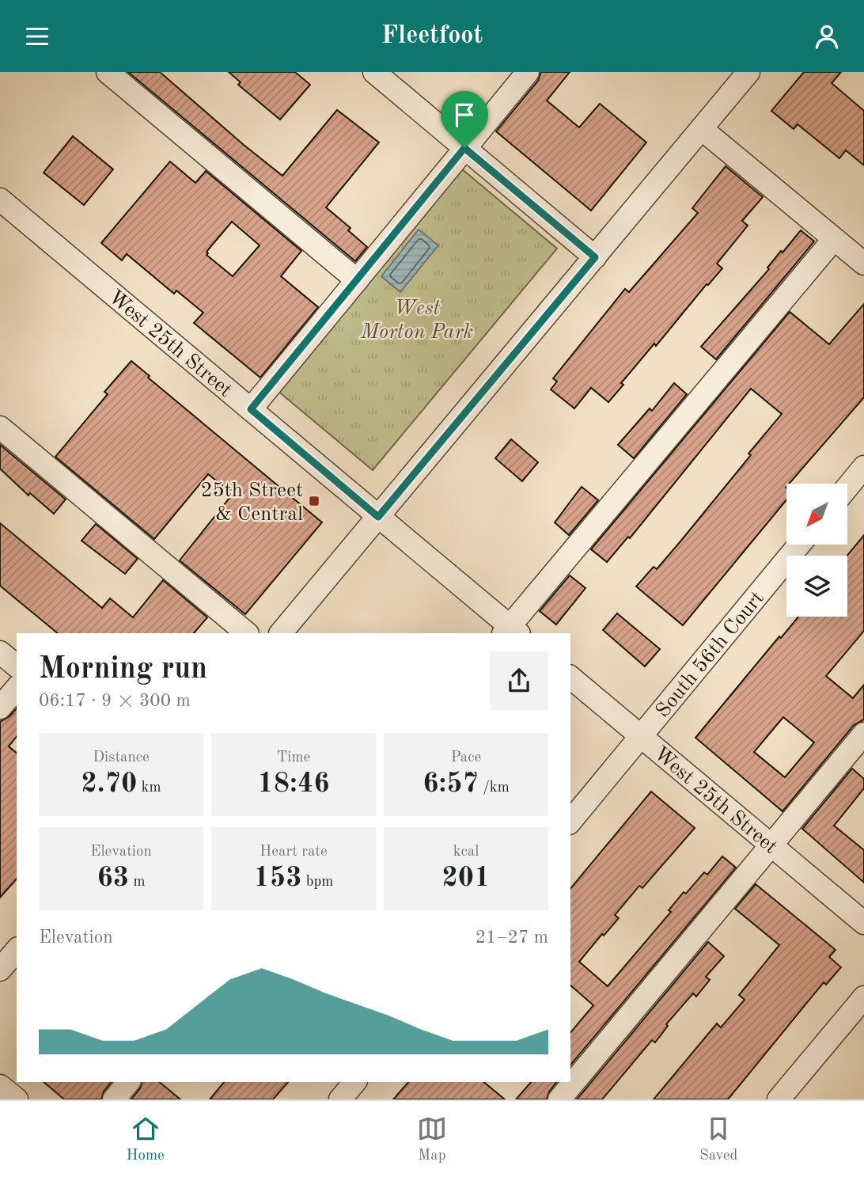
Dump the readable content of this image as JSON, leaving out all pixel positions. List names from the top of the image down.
{
  "streets": {
    "street": ["West 25th Street", "South 56th Court"]
  },
  "crossings": [
    ["West 25th Street", "South 56th Court"]
  ],
  "parks": ["West Morton Park"],
  "places": {
    "transit": ["25th Street & Central"]
  },
  "north": "bottom left",
  "page": {
    "header": "Fleetfoot",
    "heading": ["Morning run", "06:17 · 9 × 300 m"],
    "stats": [
      ["Distance", "2.70 km"],
      ["Time", "18:46"],
      ["Pace", "6:57 /km"],
      ["Elevation", "63 m"],
      ["Heart rate", "153 bpm"],
      ["kcal", "201"]
    ],
    "chart": ["Elevation", "21–27 m"],
    "tabs": ["Home", "Map", "Saved"]
  }
}
